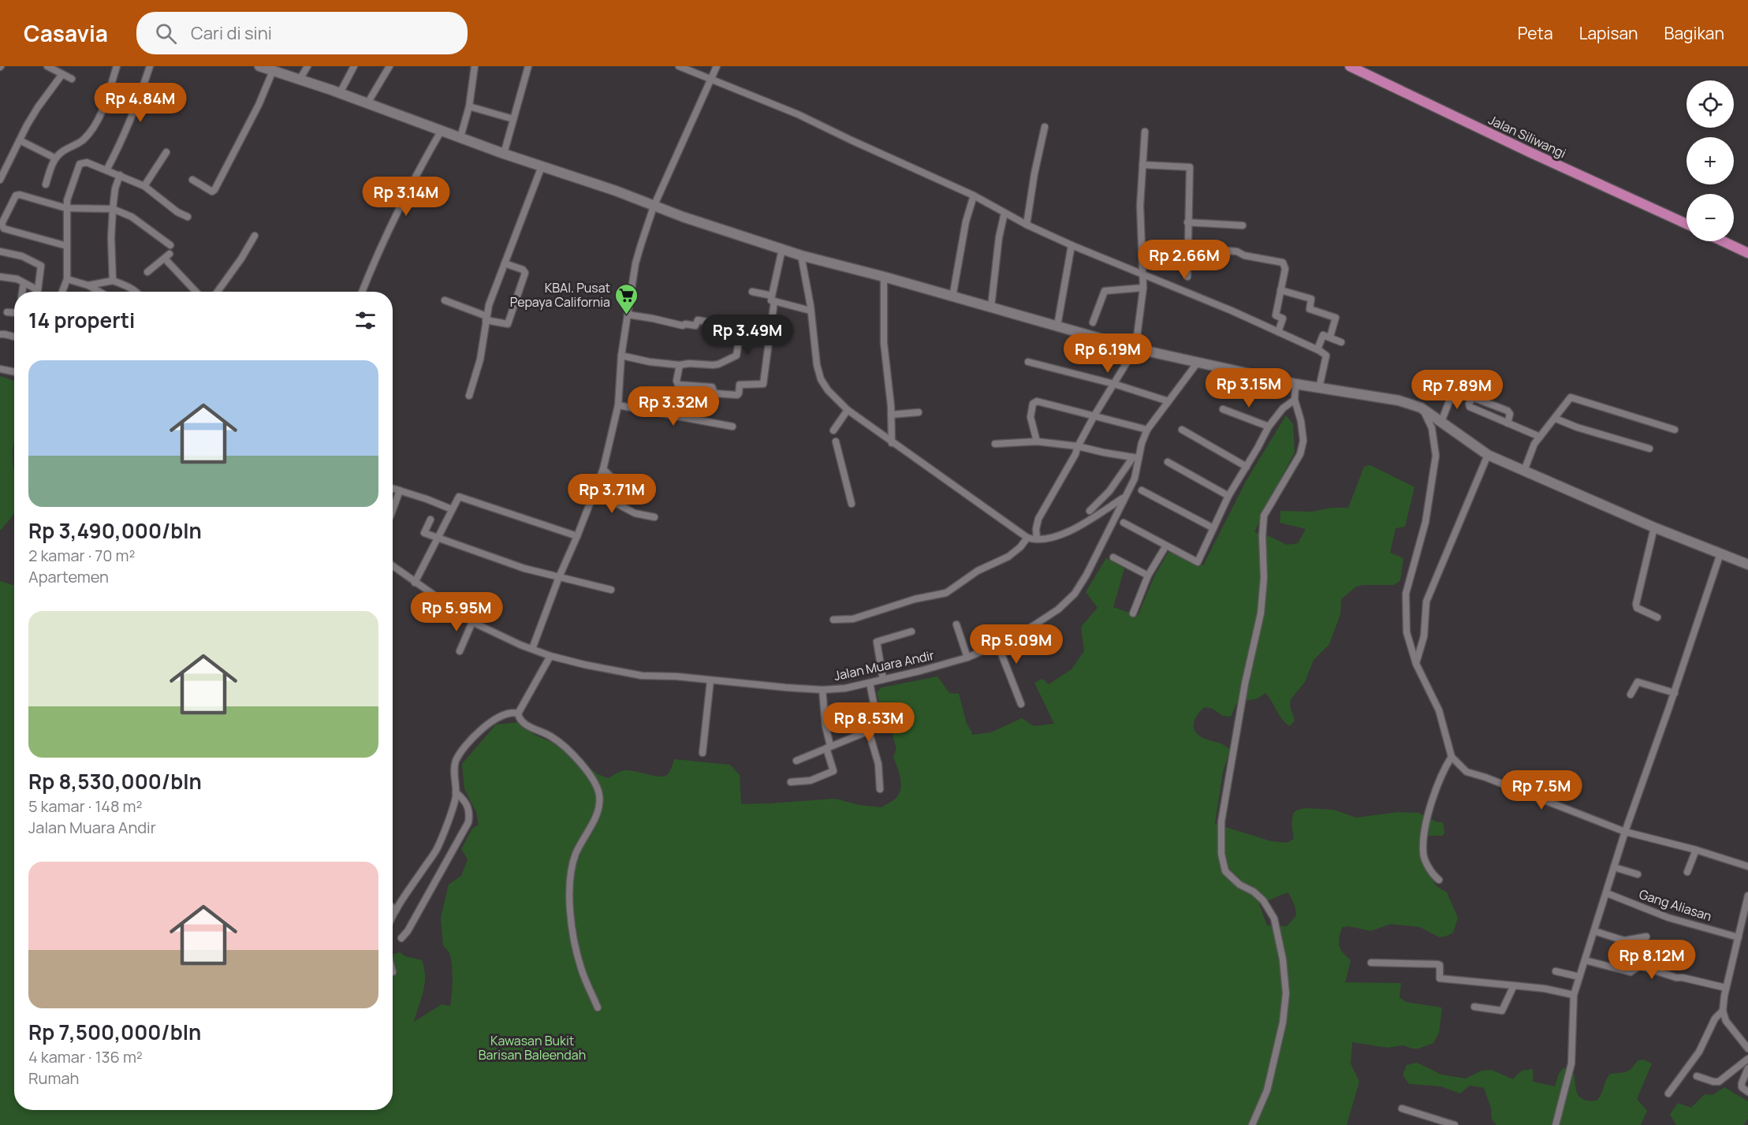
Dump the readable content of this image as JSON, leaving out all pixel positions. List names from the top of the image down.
{
  "streets": {
    "main road": ["Jalan Siliwangi"],
    "street": ["Jalan Muara Andir", "Gang Aliasan"]
  },
  "parks": ["Kawasan Bukit Barisan Baleendah"],
  "places": {
    "supermarket": ["KBAI. Pusat Pepaya California"]
  },
  "page": {
    "header": "Casavia",
    "search": "Cari di sini",
    "nav": ["Peta", "Lapisan", "Bagikan"],
    "map_buttons": ["+", "−"],
    "price": [
      "Rp 4.84M",
      "Rp 3.14M",
      "Rp 2.66M",
      "Rp 3.49M",
      "Rp 6.19M",
      "Rp 3.15M",
      "Rp 7.89M",
      "Rp 3.32M",
      "Rp 3.71M",
      "Rp 5.95M",
      "Rp 5.09M",
      "Rp 8.53M",
      "Rp 7.5M",
      "Rp 8.12M"
    ],
    "heading": "14 properti",
    "list": [
      {
        "name": "Rp 3,490,000/bln",
        "note": "2 kamar · 70 m² · Apartemen"
      },
      {
        "name": "Rp 8,530,000/bln",
        "note": "5 kamar · 148 m² · Jalan Muara Andir"
      },
      {
        "name": "Rp 7,500,000/bln",
        "note": "4 kamar · 136 m² · Rumah"
      }
    ]
  }
}
